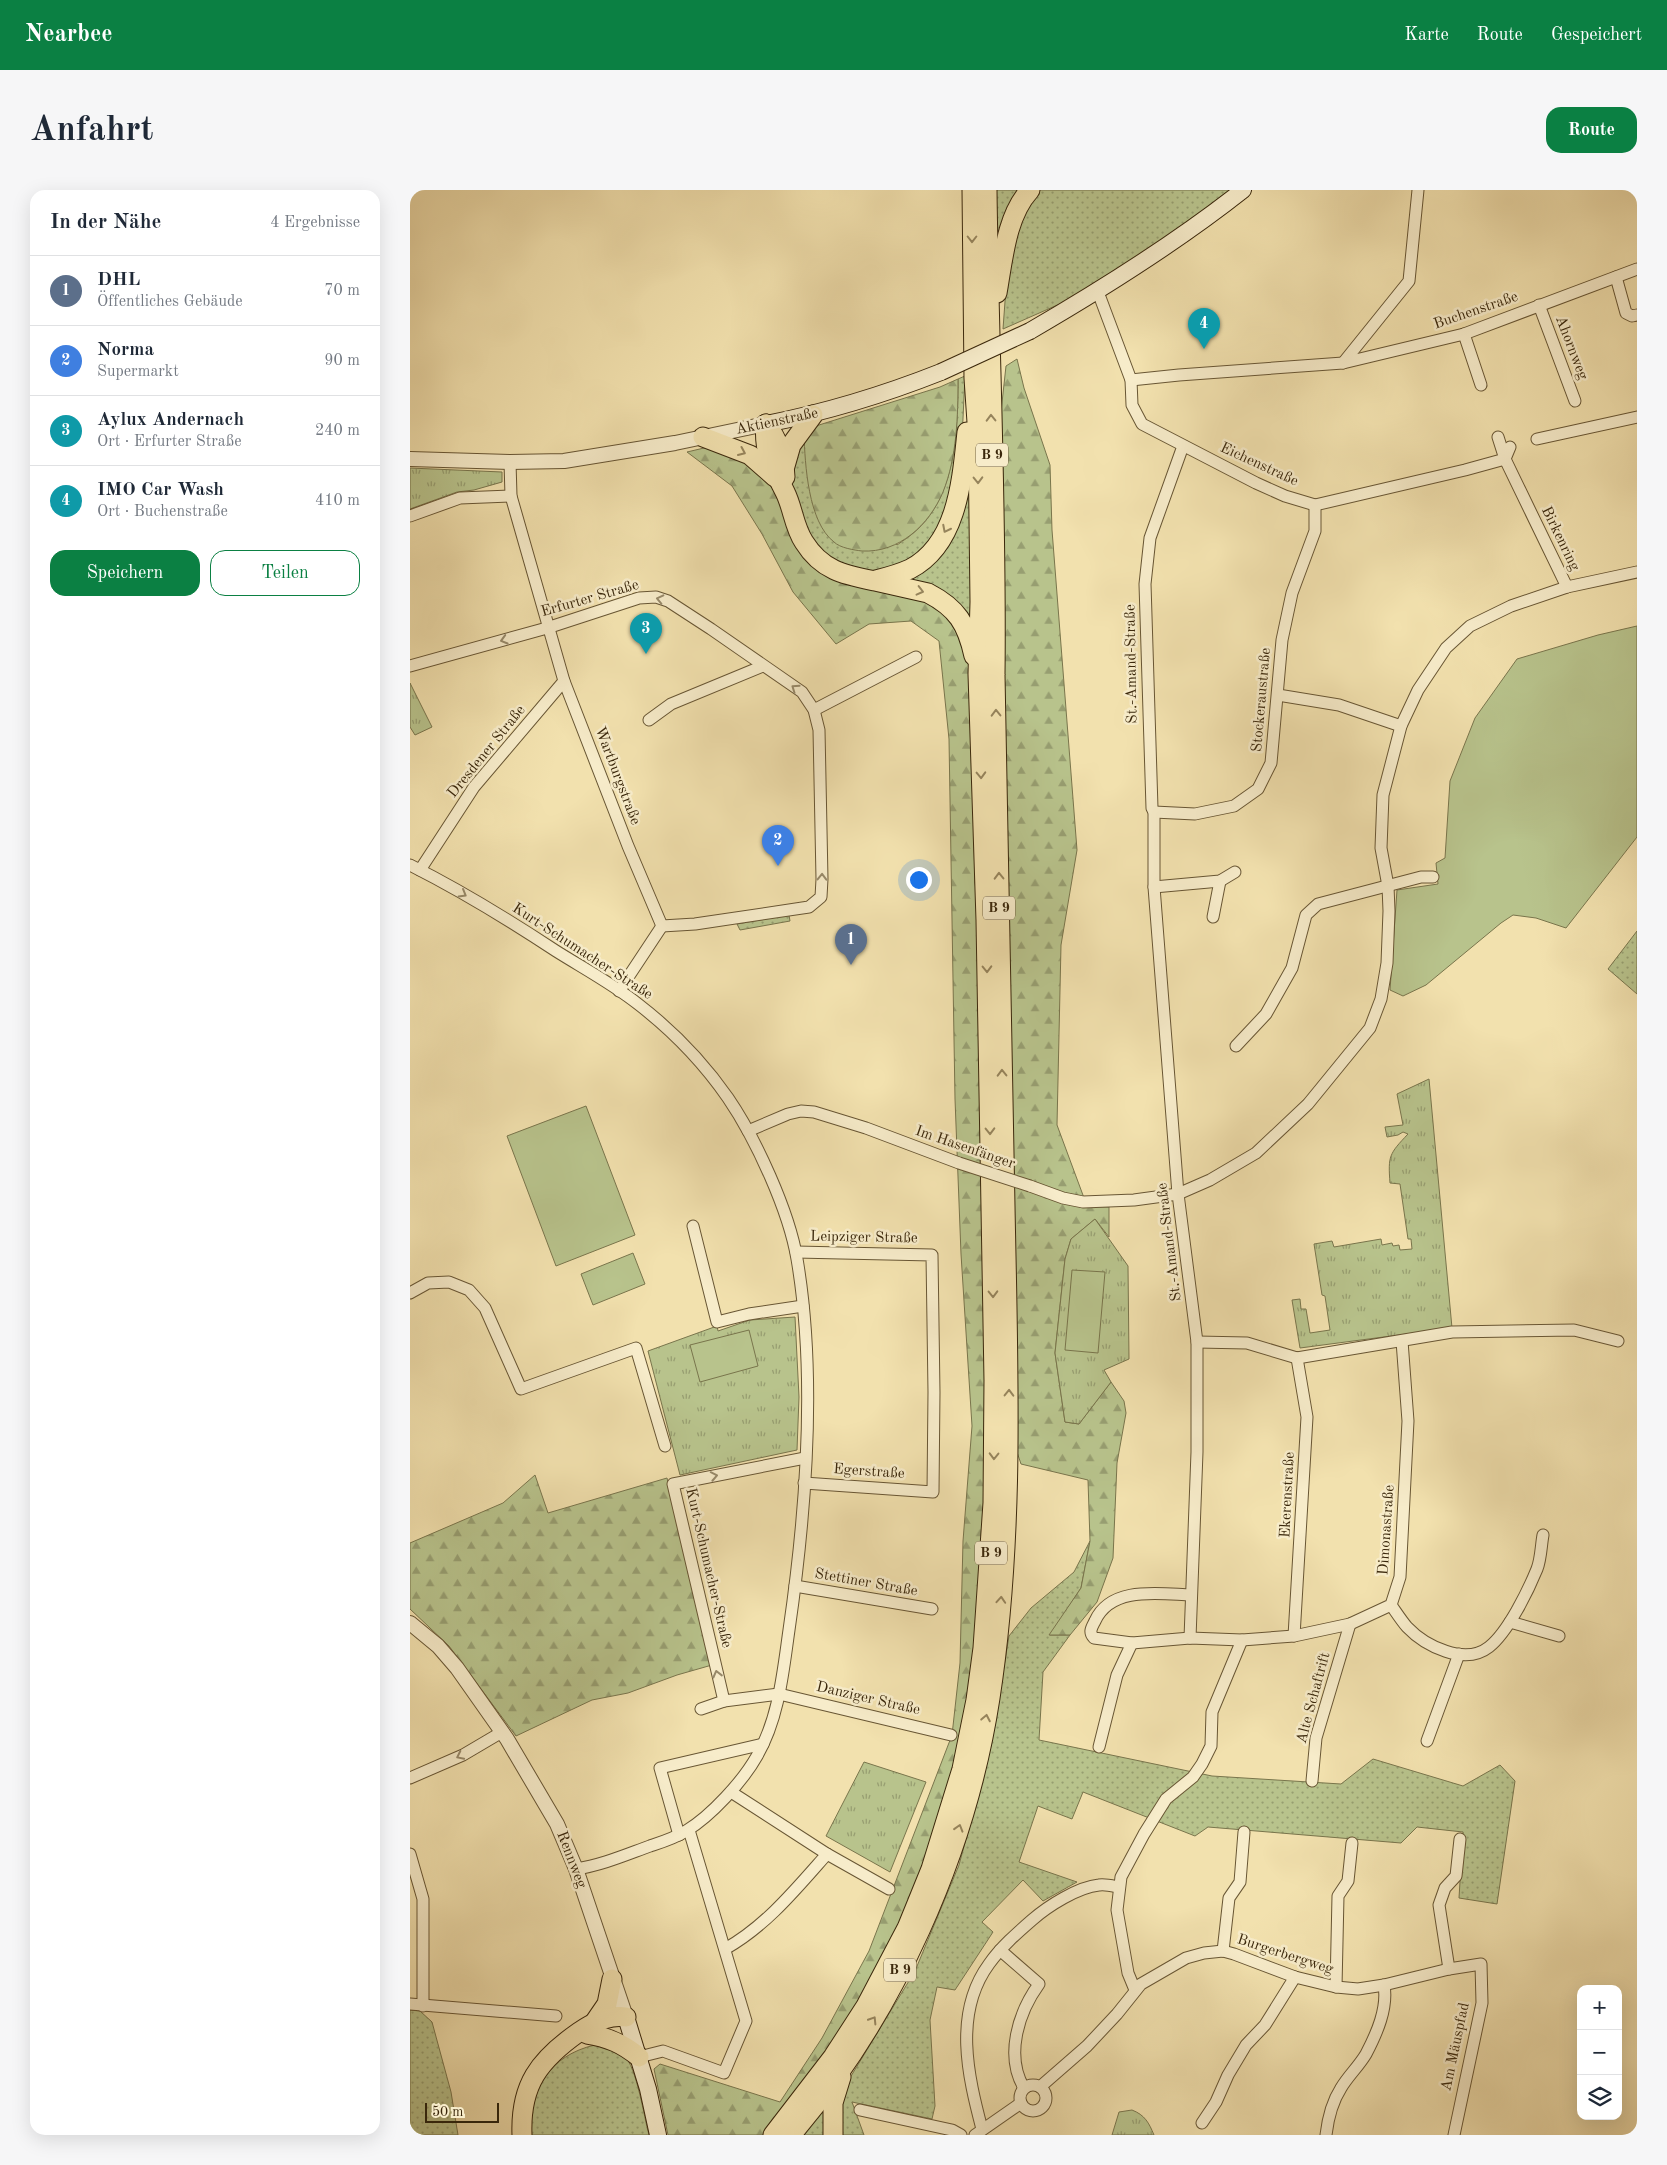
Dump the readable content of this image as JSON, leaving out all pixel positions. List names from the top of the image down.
{
  "streets": {
    "highway": ["B 9"],
    "main road": ["Aktienstraße", "Rennweg"],
    "street": [
      "Buchenstraße",
      "Ahornweg",
      "Eichenstraße",
      "Birkenring",
      "Erfurter Straße",
      "St.-Amand-Straße",
      "Stockeraustraße",
      "Dresdener Straße",
      "Wartburgstraße",
      "Kurt-Schumacher-Straße",
      "Im Hasenfänger",
      "Leipziger Straße",
      "Egerstraße",
      "Ekerenstraße",
      "Dimonastraße",
      "Stettiner Straße",
      "Alte Schaftrift",
      "Danziger Straße",
      "Burgerbergweg",
      "Am Mäuspfad"
    ]
  },
  "crossings": [
    ["Buchenstraße", "Ahornweg"],
    ["Buchenstraße", "Eichenstraße"],
    ["Aktienstraße", "Eichenstraße"],
    ["Eichenstraße", "Birkenring"],
    ["Eichenstraße", "St.-Amand-Straße"],
    ["Eichenstraße", "Stockeraustraße"],
    ["Birkenring", "Im Hasenfänger"],
    ["Erfurter Straße", "Wartburgstraße"],
    ["St.-Amand-Straße", "Stockeraustraße"],
    ["St.-Amand-Straße", "Im Hasenfänger"],
    ["Dresdener Straße", "Wartburgstraße"],
    ["Dresdener Straße", "Kurt-Schumacher-Straße"],
    ["Kurt-Schumacher-Straße", "Im Hasenfänger"],
    ["Kurt-Schumacher-Straße", "Leipziger Straße"],
    ["Kurt-Schumacher-Straße", "Egerstraße"],
    ["Kurt-Schumacher-Straße", "Stettiner Straße"],
    ["Kurt-Schumacher-Straße", "Danziger Straße"],
    ["Kurt-Schumacher-Straße", "Rennweg"],
    ["Leipziger Straße", "Egerstraße"],
    ["Burgerbergweg", "Am Mäuspfad"]
  ],
  "scale_bar": "50 m",
  "page": {
    "header": "Nearbee",
    "nav": ["Karte", "Route", "Gespeichert"],
    "buttons": [
      "Route",
      ["Speichern", "Teilen"]
    ],
    "title": "Anfahrt",
    "heading": ["In der Nähe", "4 Ergebnisse"],
    "list": [
      {
        "mark": "1",
        "name": "DHL",
        "note": "Öffentliches Gebäude",
        "value": "70 m"
      },
      {
        "mark": "2",
        "name": "Norma",
        "note": "Supermarkt",
        "value": "90 m"
      },
      {
        "mark": "3",
        "name": "Aylux Andernach",
        "note": "Ort · Erfurter Straße",
        "value": "240 m"
      },
      {
        "mark": "4",
        "name": "IMO Car Wash",
        "note": "Ort · Buchenstraße",
        "value": "410 m"
      }
    ],
    "pins": [
      "4",
      "3",
      "2",
      "1"
    ],
    "map_buttons": ["+", "−"],
    "scale": "50 m"
  }
}
